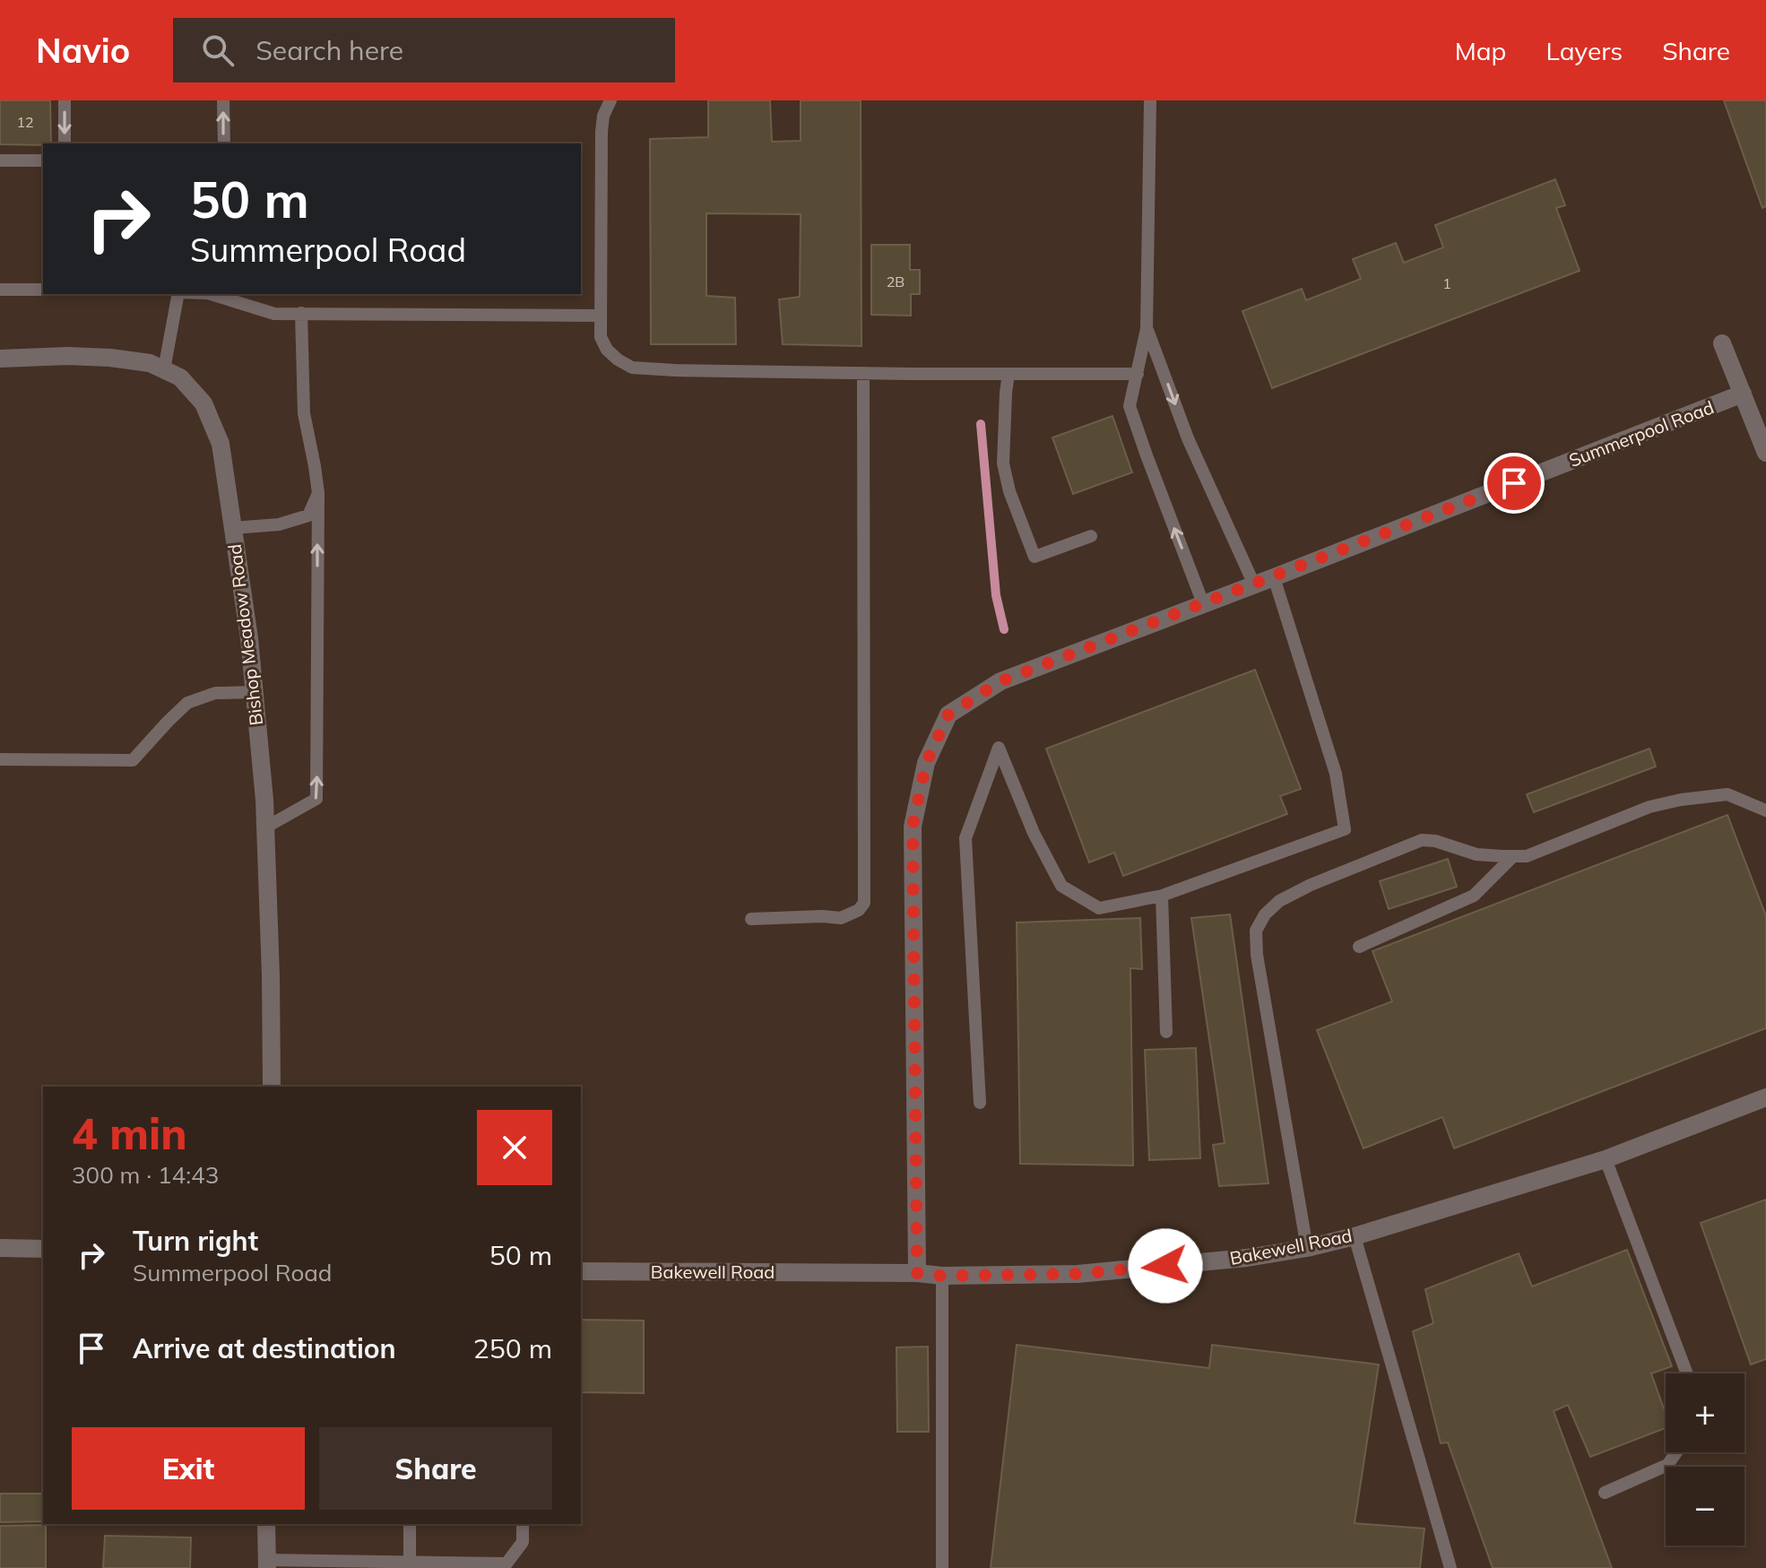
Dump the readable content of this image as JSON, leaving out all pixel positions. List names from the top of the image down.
{
  "streets": {
    "street": ["Summerpool Road", "Bishop Meadow Road", "Bakewell Road"]
  },
  "crossings": [
    ["Summerpool Road", "Bakewell Road"]
  ],
  "house_numbers": ["12", "2B", "1"],
  "page": {
    "header": "Navio",
    "search": "Search here",
    "nav": ["Map", "Layers", "Share"],
    "turn": ["50 m", "Summerpool Road"],
    "heading": ["4 min", "300 m · 14:43"],
    "list": [
      {
        "name": "Turn right",
        "note": "Summerpool Road",
        "value": "50 m"
      },
      {
        "name": "Arrive at destination",
        "value": "250 m"
      }
    ],
    "map_buttons": ["+", "−"],
    "buttons": ["Exit", "Share"]
  }
}
